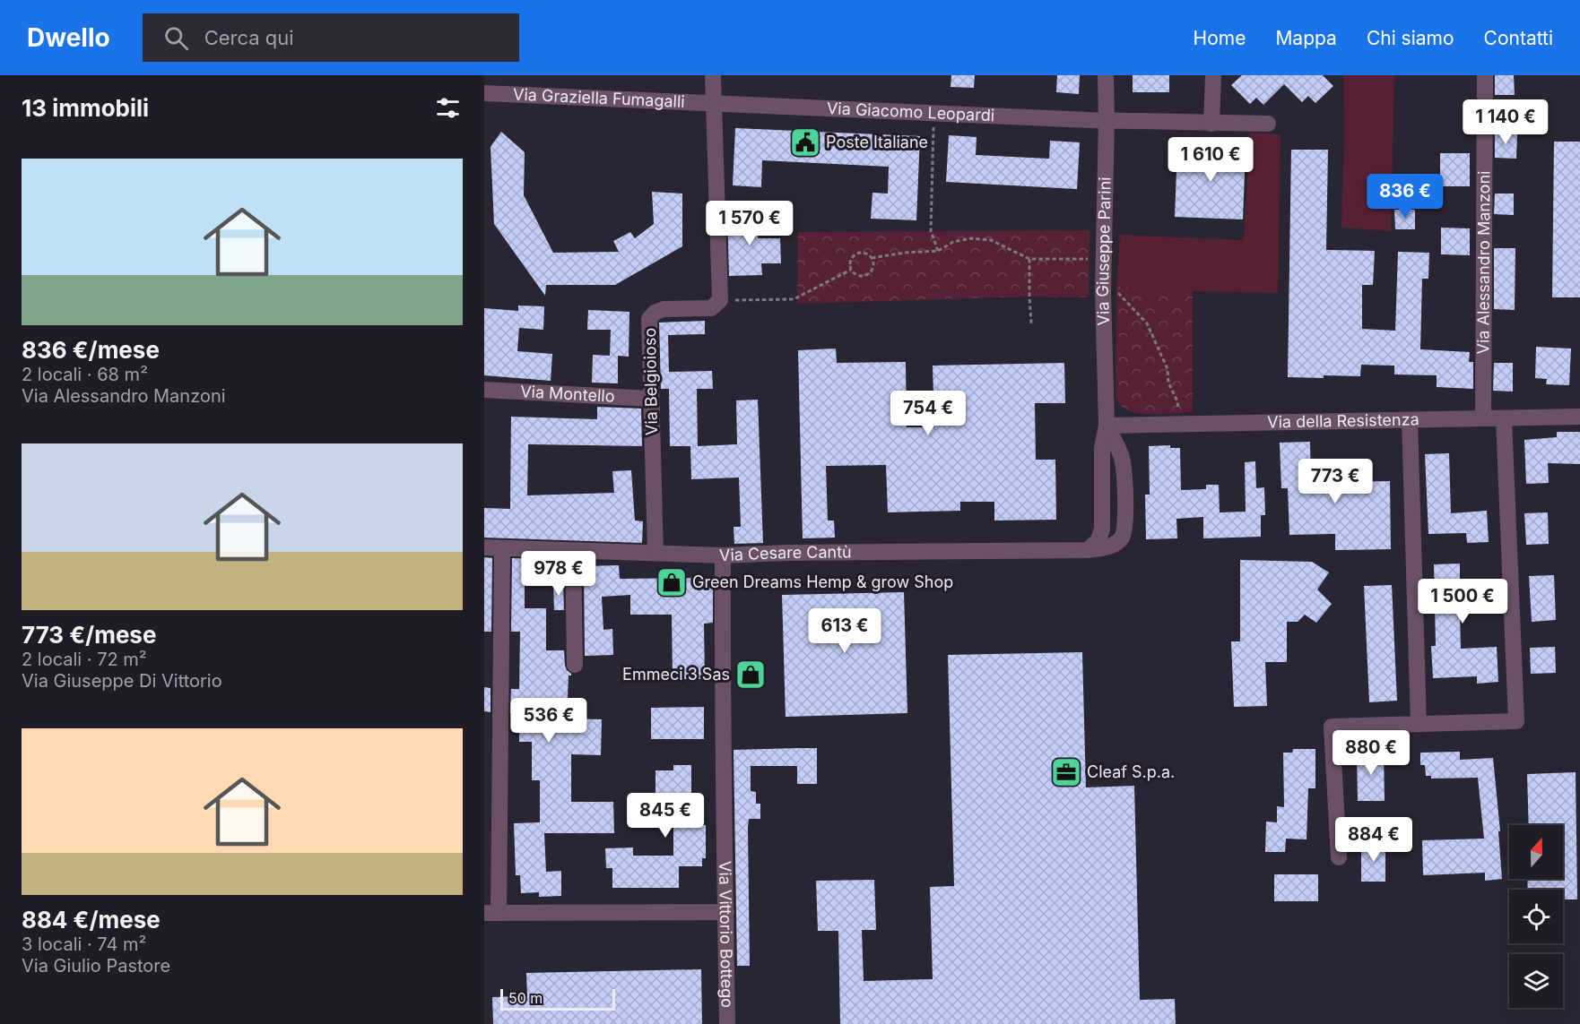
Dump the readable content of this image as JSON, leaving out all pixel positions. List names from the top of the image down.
{
  "streets": {
    "street": [
      "Via Graziella Fumagalli",
      "Via Giacomo Leopardi",
      "Via Giuseppe Parini",
      "Via Alessandro Manzoni",
      "Via Belgioioso",
      "Via Montello",
      "Via della Resistenza",
      "Via Cesare Cantù",
      "Via Vittorio Bottego"
    ]
  },
  "crossings": [
    ["Via Graziella Fumagalli", "Via Giacomo Leopardi"],
    ["Via Giacomo Leopardi", "Via Giuseppe Parini"],
    ["Via Giuseppe Parini", "Via della Resistenza"],
    ["Via Giuseppe Parini", "Via Cesare Cantù"],
    ["Via Alessandro Manzoni", "Via della Resistenza"],
    ["Via Belgioioso", "Via Montello"],
    ["Via Belgioioso", "Via Cesare Cantù"],
    ["Via Cesare Cantù", "Via Vittorio Bottego"]
  ],
  "places": {
    "public building": ["Poste Italiane"],
    "shop": ["Green Dreams Hemp & grow Shop", "Emmeci 3 Sas"],
    "office": ["Cleaf S.p.a."]
  },
  "scale_bar": "50 m",
  "north": "top",
  "page": {
    "header": "Dwello",
    "search": "Cerca qui",
    "nav": [
      "Home",
      "Mappa",
      "Chi siamo",
      "Contatti"
    ],
    "heading": "13 immobili",
    "price": [
      "1 140 €",
      "1 610 €",
      "836 €",
      "1 570 €",
      "754 €",
      "773 €",
      "978 €",
      "1 500 €",
      "613 €",
      "536 €",
      "880 €",
      "845 €",
      "884 €"
    ],
    "list": [
      {
        "name": "836 €/mese",
        "note": "2 locali · 68 m² · Via Alessandro Manzoni"
      },
      {
        "name": "773 €/mese",
        "note": "2 locali · 72 m² · Via Giuseppe Di Vittorio"
      },
      {
        "name": "884 €/mese",
        "note": "3 locali · 74 m² · Via Giulio Pastore"
      }
    ],
    "scale": "50 m"
  }
}
